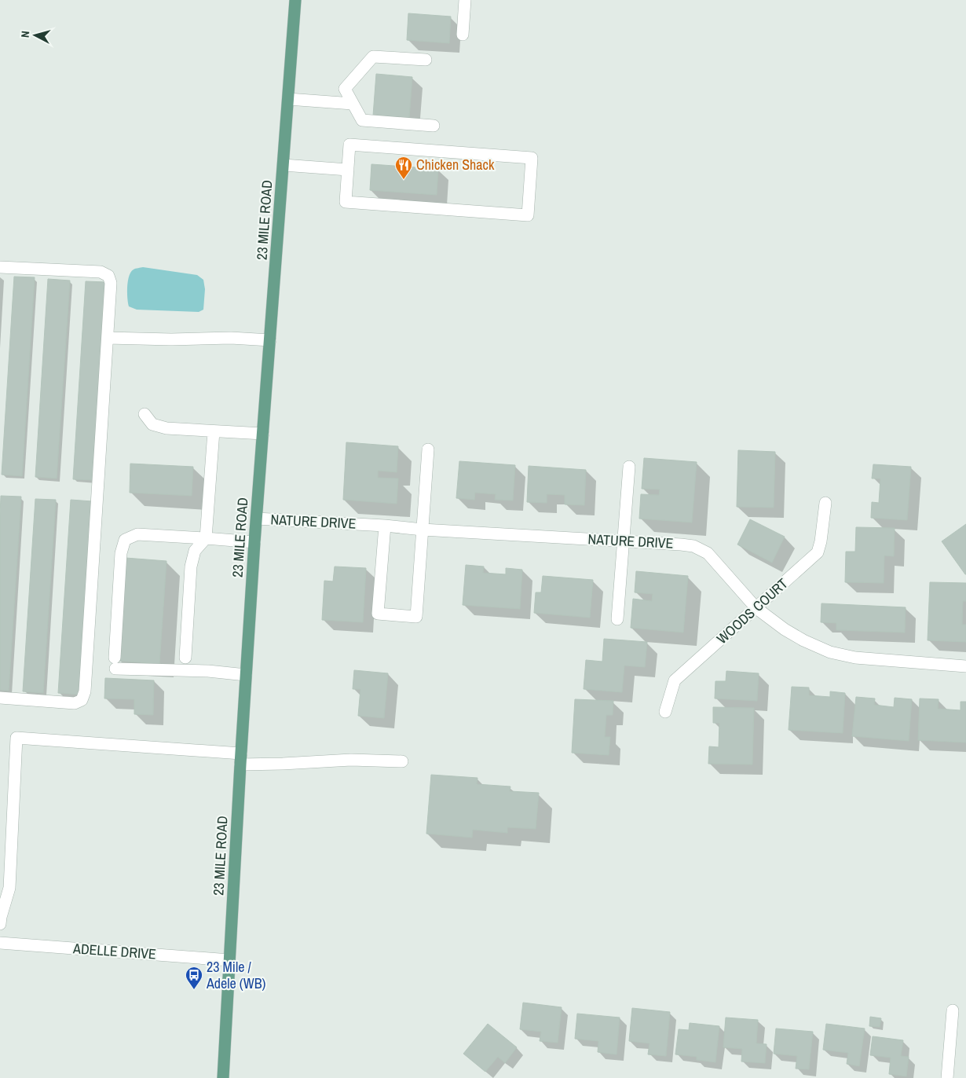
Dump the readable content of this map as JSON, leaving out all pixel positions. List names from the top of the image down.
{
  "streets": {
    "main road": ["23 MILE ROAD"],
    "street": ["NATURE DRIVE", "WOODS COURT", "ADELLE DRIVE"]
  },
  "crossings": [
    ["23 MILE ROAD", "NATURE DRIVE"],
    ["23 MILE ROAD", "ADELLE DRIVE"],
    ["NATURE DRIVE", "WOODS COURT"]
  ],
  "places": {
    "restaurant": ["Chicken Shack"],
    "bus stop": ["23 Mile / Adele (WB)"]
  },
  "north": "left"
}
